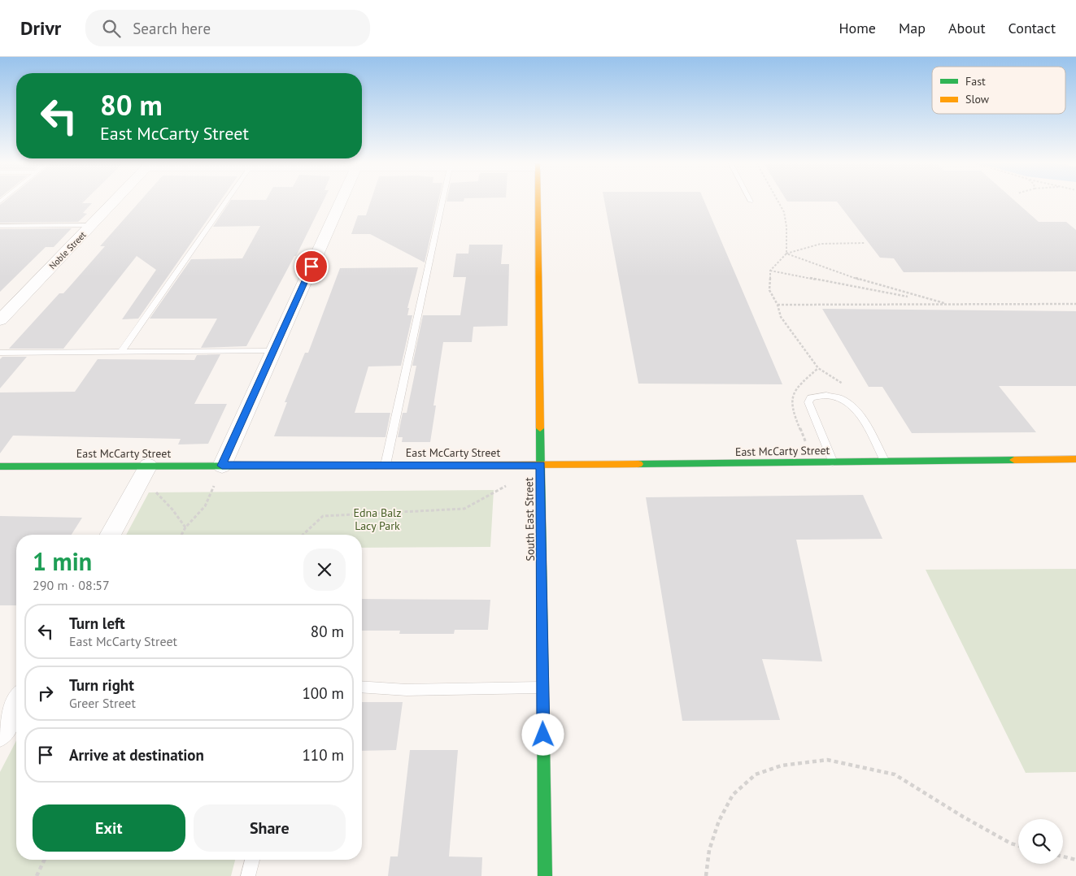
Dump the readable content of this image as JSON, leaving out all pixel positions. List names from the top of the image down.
{
  "streets": {
    "main road": ["East McCarty Street", "South East Street"],
    "street": ["Noble Street"]
  },
  "crossings": [
    ["East McCarty Street", "South East Street"]
  ],
  "parks": ["Edna Balz Lacy Park"],
  "legend": ["Fast", "Slow"],
  "page": {
    "header": "Drivr",
    "search": "Search here",
    "nav": [
      "Home",
      "Map",
      "About",
      "Contact"
    ],
    "turn": ["80 m", "East McCarty Street"],
    "heading": ["1 min", "290 m · 08:57"],
    "list": [
      {
        "name": "Turn left",
        "note": "East McCarty Street",
        "value": "80 m"
      },
      {
        "name": "Turn right",
        "note": "Greer Street",
        "value": "100 m"
      },
      {
        "name": "Arrive at destination",
        "value": "110 m"
      }
    ],
    "buttons": ["Exit", "Share"]
  }
}
